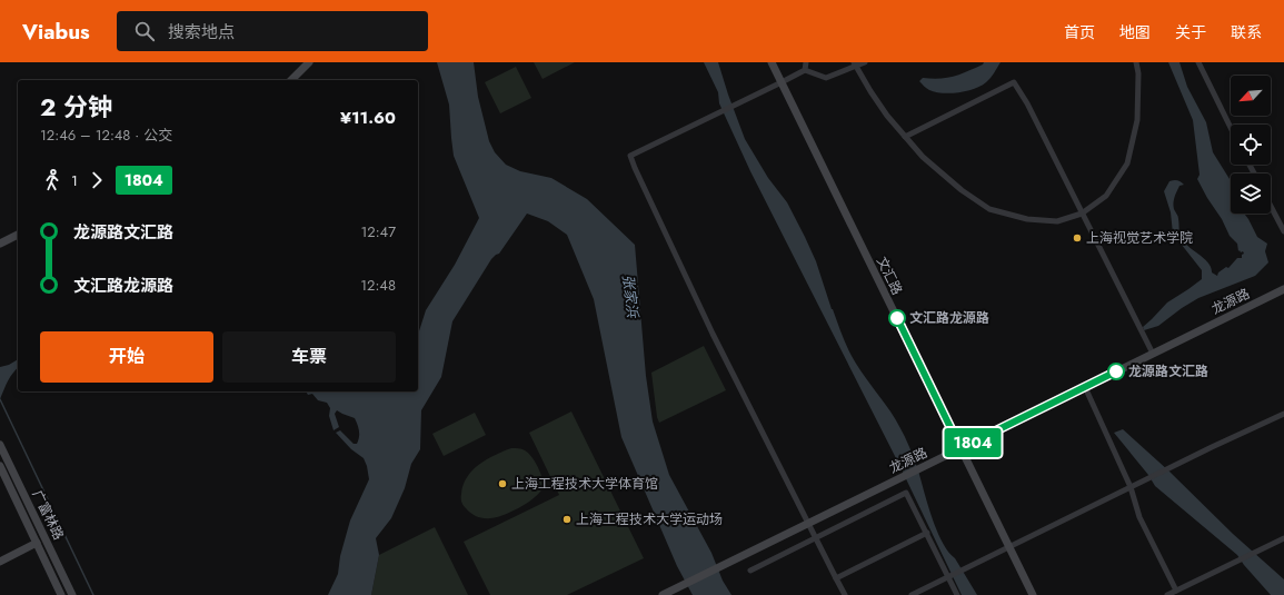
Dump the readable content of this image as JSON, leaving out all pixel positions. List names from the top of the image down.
{
  "streets": {
    "main road": ["文汇路", "龙源路", "广富林路"]
  },
  "crossings": [
    ["文汇路", "龙源路"]
  ],
  "water": ["张家浜"],
  "places": [
    "上海视觉艺术学院",
    "文汇路龙源路",
    "龙源路文汇路",
    "上海工程技术大学体育馆",
    "上海工程技术大学运动场"
  ],
  "lines": ["bus line 1804"],
  "north": "bottom left",
  "page": {
    "header": "Viabus",
    "search": "搜索地点",
    "nav": [
      "首页",
      "地图",
      "关于",
      "联系"
    ],
    "on_map": "1804",
    "heading": ["2 分钟", "12:46 – 12:48 · 公交", "¥11.60"],
    "legs": ["1", "1804"],
    "list": [
      {
        "name": "龙源路文汇路",
        "value": "12:47"
      },
      {
        "name": "文汇路龙源路",
        "value": "12:48"
      }
    ],
    "buttons": ["开始", "车票"]
  }
}
